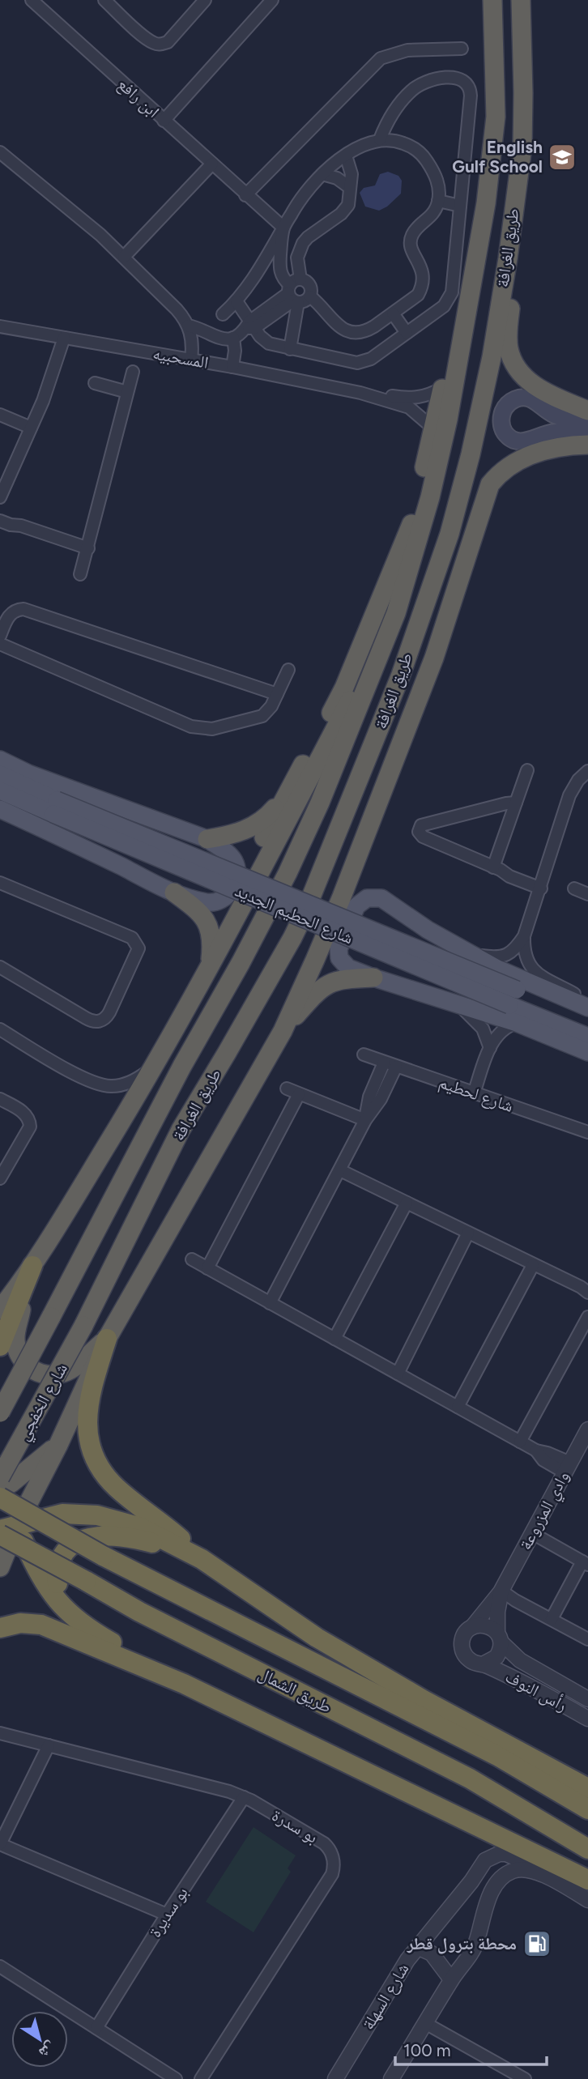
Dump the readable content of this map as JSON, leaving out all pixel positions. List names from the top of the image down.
{
  "streets": {
    "highway": ["طريق الغرافة", "شارع الخفجي", "طريق الشمال"],
    "main road": ["شارع الحطيم الجديد"],
    "street": [
      "ابن رافع",
      "المسحبيه",
      "شارع لحطيم",
      "وادي المزروعة",
      "رأس النوف",
      "بو سدرة",
      "بو سديرة",
      "شارع السهلة"
    ]
  },
  "crossings": [
    ["طريق الغرافة", "شارع الخفجي"],
    ["وادي المزروعة", "رأس النوف"],
    ["بو سدرة", "بو سديرة"]
  ],
  "places": {
    "school or university": ["English Gulf School"],
    "fuel station": ["محطة بترول قطر"]
  },
  "scale_bar": "100 m",
  "north": "bottom right"
}
